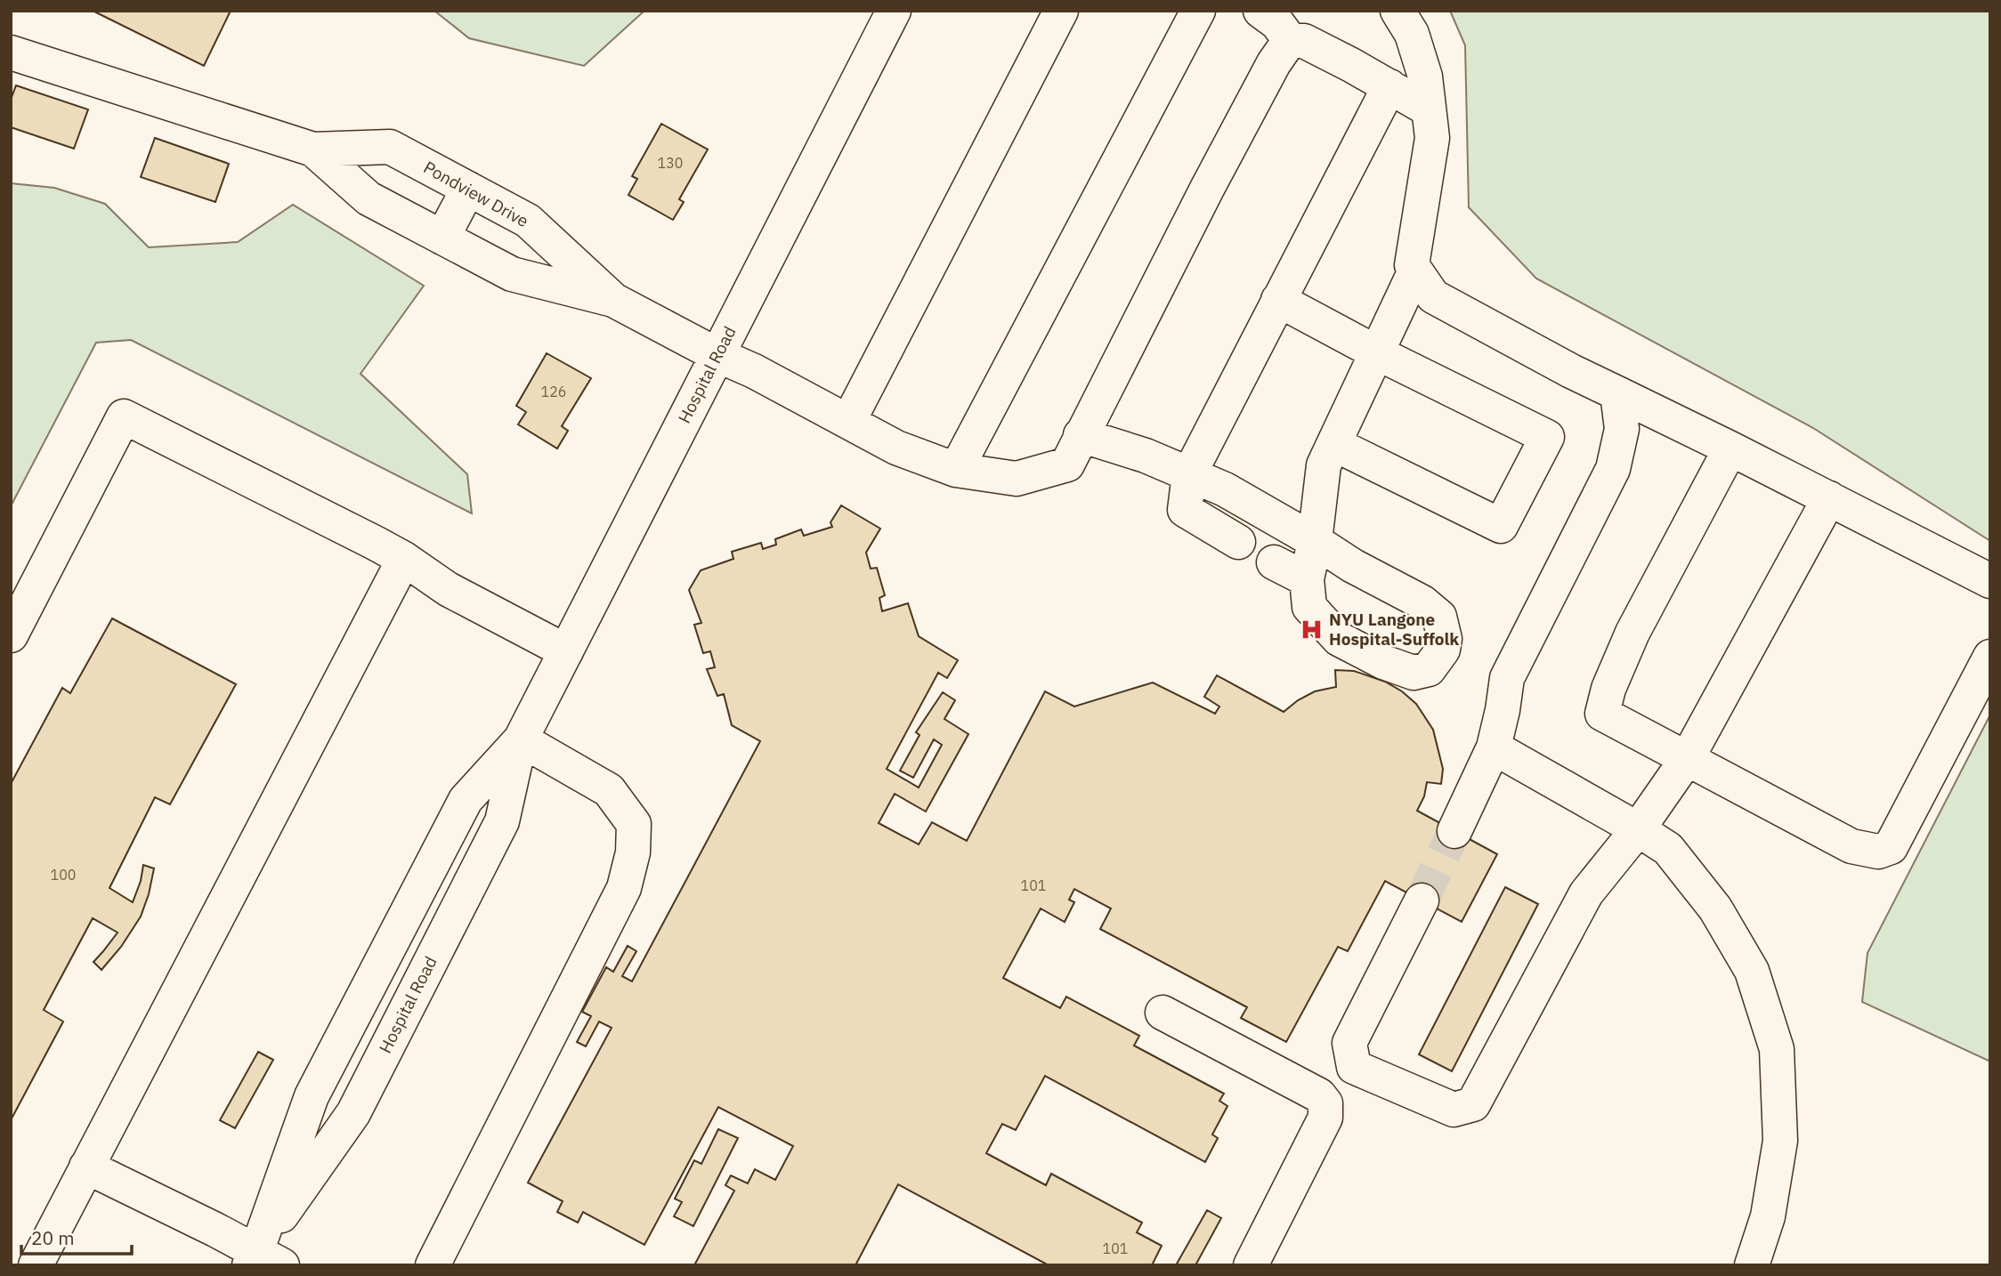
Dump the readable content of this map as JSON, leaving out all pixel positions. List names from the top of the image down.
{
  "streets": {
    "street": ["Pondview Drive", "Hospital Road"]
  },
  "crossings": [
    ["Pondview Drive", "Hospital Road"]
  ],
  "places": {
    "hospital": ["NYU Langone Hospital-Suffolk"]
  },
  "house_numbers": [
    "130",
    "126",
    "100",
    "101",
    "101"
  ],
  "scale_bar": "20 m"
}
